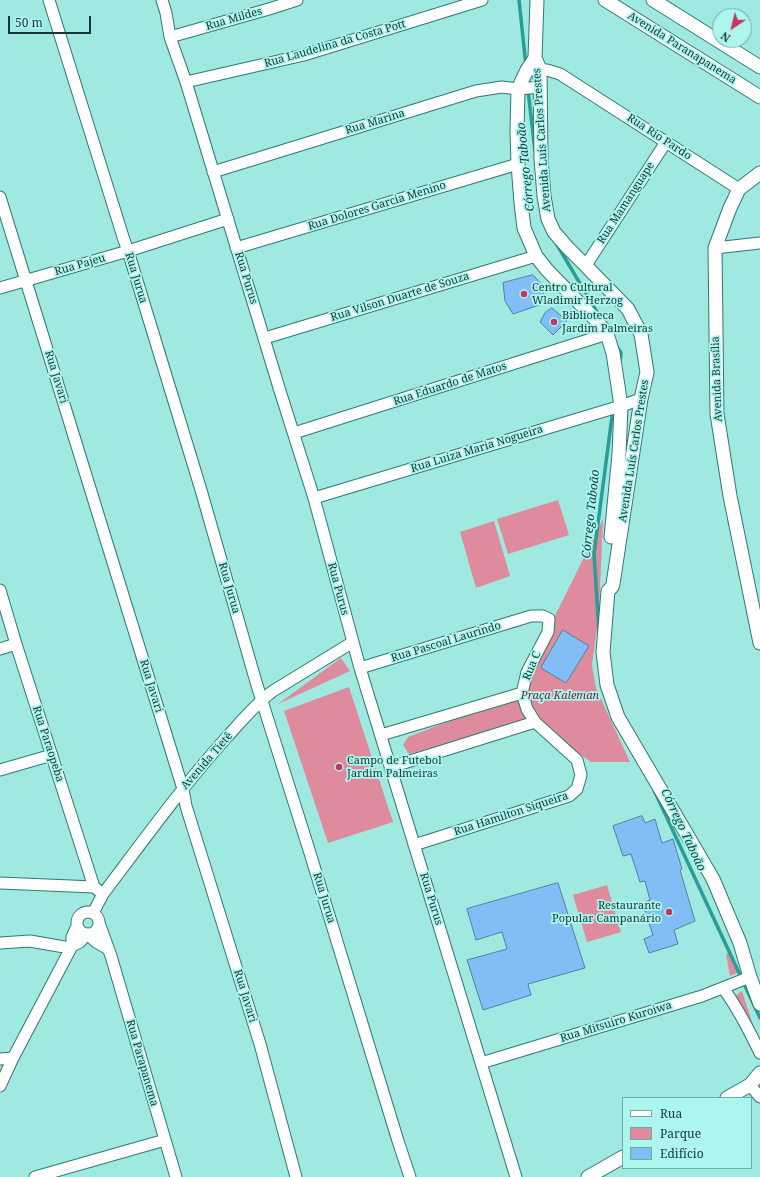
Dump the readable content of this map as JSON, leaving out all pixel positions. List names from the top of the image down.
{
  "streets": {
    "street": [
      "Rua Mildes",
      "Rua Laudelina da Costa Pott",
      "Avenida Paranapanema",
      "Rua Marina",
      "Rua Rio Pardo",
      "Avenida Luís Carlos Prestes",
      "Rua Mamanguape",
      "Rua Dolores Garcia Menino",
      "Rua Pajeu",
      "Rua Jurua",
      "Rua Purus",
      "Rua Vilson Duarte de Souza",
      "Rua Javari",
      "Avenida Brasília",
      "Rua Eduardo de Matos",
      "Rua Luíza Maria Nogueira",
      "Rua Pascoal Laurindo",
      "Rua C",
      "Rua Paraopeba",
      "Avenida Tietê",
      "Rua Hamilton Siqueira",
      "Rua Mitsuiro Kuroiwa",
      "Rua Parapanema"
    ]
  },
  "crossings": [
    ["Rua Mildes", "Rua Purus"],
    ["Rua Laudelina da Costa Pott", "Rua Purus"],
    ["Rua Marina", "Avenida Luís Carlos Prestes"],
    ["Rua Marina", "Rua Purus"],
    ["Rua Rio Pardo", "Avenida Luís Carlos Prestes"],
    ["Rua Rio Pardo", "Rua Mamanguape"],
    ["Rua Rio Pardo", "Avenida Brasília"],
    ["Avenida Luís Carlos Prestes", "Rua Mamanguape"],
    ["Avenida Luís Carlos Prestes", "Rua Dolores Garcia Menino"],
    ["Avenida Luís Carlos Prestes", "Rua Vilson Duarte de Souza"],
    ["Avenida Luís Carlos Prestes", "Rua Eduardo de Matos"],
    ["Avenida Luís Carlos Prestes", "Rua Luíza Maria Nogueira"],
    ["Avenida Luís Carlos Prestes", "Rua Mitsuiro Kuroiwa"],
    ["Rua Dolores Garcia Menino", "Rua Purus"],
    ["Rua Pajeu", "Rua Jurua"],
    ["Rua Pajeu", "Rua Purus"],
    ["Rua Pajeu", "Rua Javari"],
    ["Rua Jurua", "Avenida Tietê"],
    ["Rua Purus", "Rua Vilson Duarte de Souza"],
    ["Rua Purus", "Rua Eduardo de Matos"],
    ["Rua Purus", "Rua Luíza Maria Nogueira"],
    ["Rua Purus", "Rua Pascoal Laurindo"],
    ["Rua Purus", "Avenida Tietê"],
    ["Rua Purus", "Rua Hamilton Siqueira"],
    ["Rua Purus", "Rua Mitsuiro Kuroiwa"],
    ["Rua Javari", "Avenida Tietê"],
    ["Rua Pascoal Laurindo", "Rua C"],
    ["Rua C", "Rua Hamilton Siqueira"],
    ["Rua Paraopeba", "Avenida Tietê"],
    ["Avenida Tietê", "Rua Parapanema"]
  ],
  "water": ["Córrego Taboão"],
  "parks": ["Praça Kaleman"],
  "places": [
    "Centro Cultural Wladimir Herzog",
    "Biblioteca Jardim Palmeiras",
    "Campo de Futebol Jardim Palmeiras",
    "Restaurante Popular Campanário"
  ],
  "legend": ["Rua", "Parque", "Edifício"],
  "scale_bar": "50 m",
  "north": "bottom left"
}
